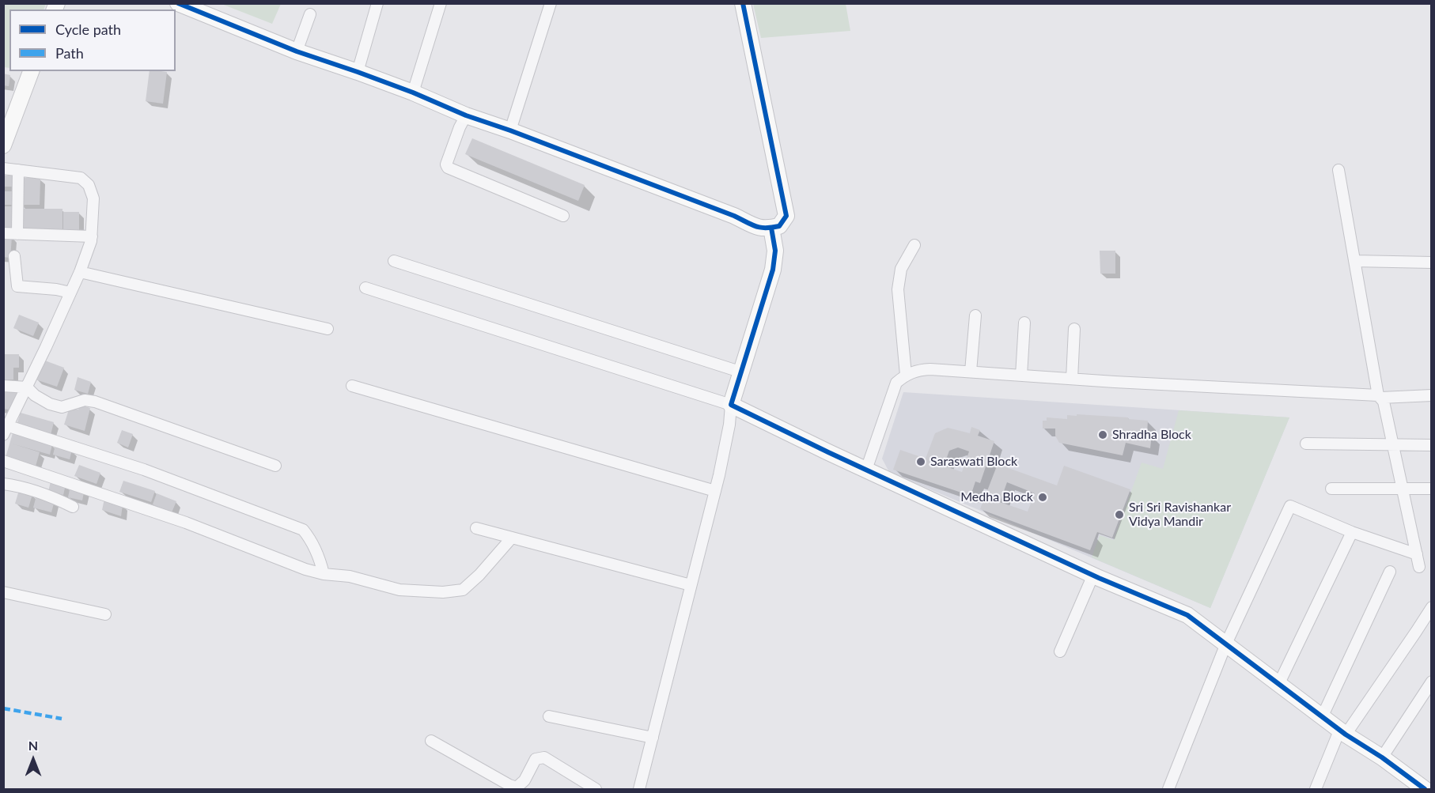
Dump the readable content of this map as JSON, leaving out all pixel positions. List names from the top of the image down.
{
  "places": [
    "Shradha Block",
    "Saraswati Block",
    "Medha Block",
    "Sri Sri Ravishankar Vidya Mandir"
  ],
  "legend": ["Cycle path", "Path"],
  "north": "top"
}
